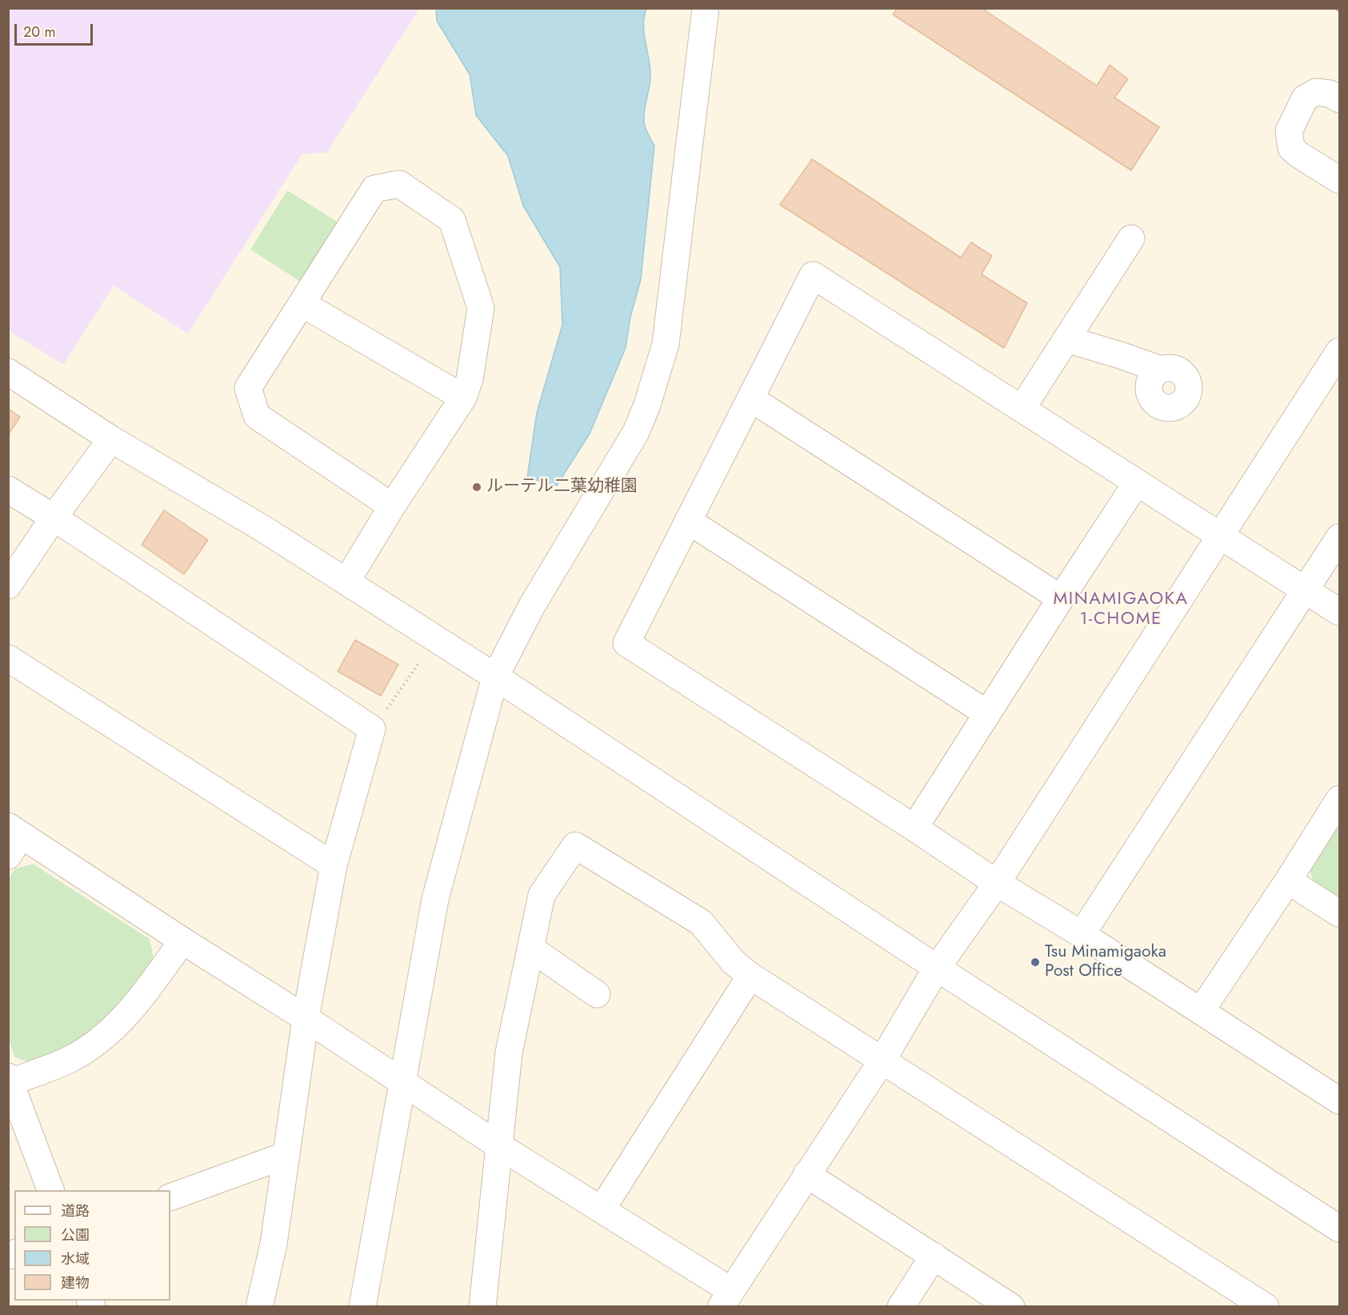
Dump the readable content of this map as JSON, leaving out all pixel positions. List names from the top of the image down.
{
  "districts": ["MINAMIGAOKA 1-CHOME"],
  "places": ["ルーテル二葉幼稚園", "Tsu Minamigaoka Post Office"],
  "legend": [
    "道路",
    "公園",
    "水域",
    "建物"
  ],
  "scale_bar": "20 m"
}
